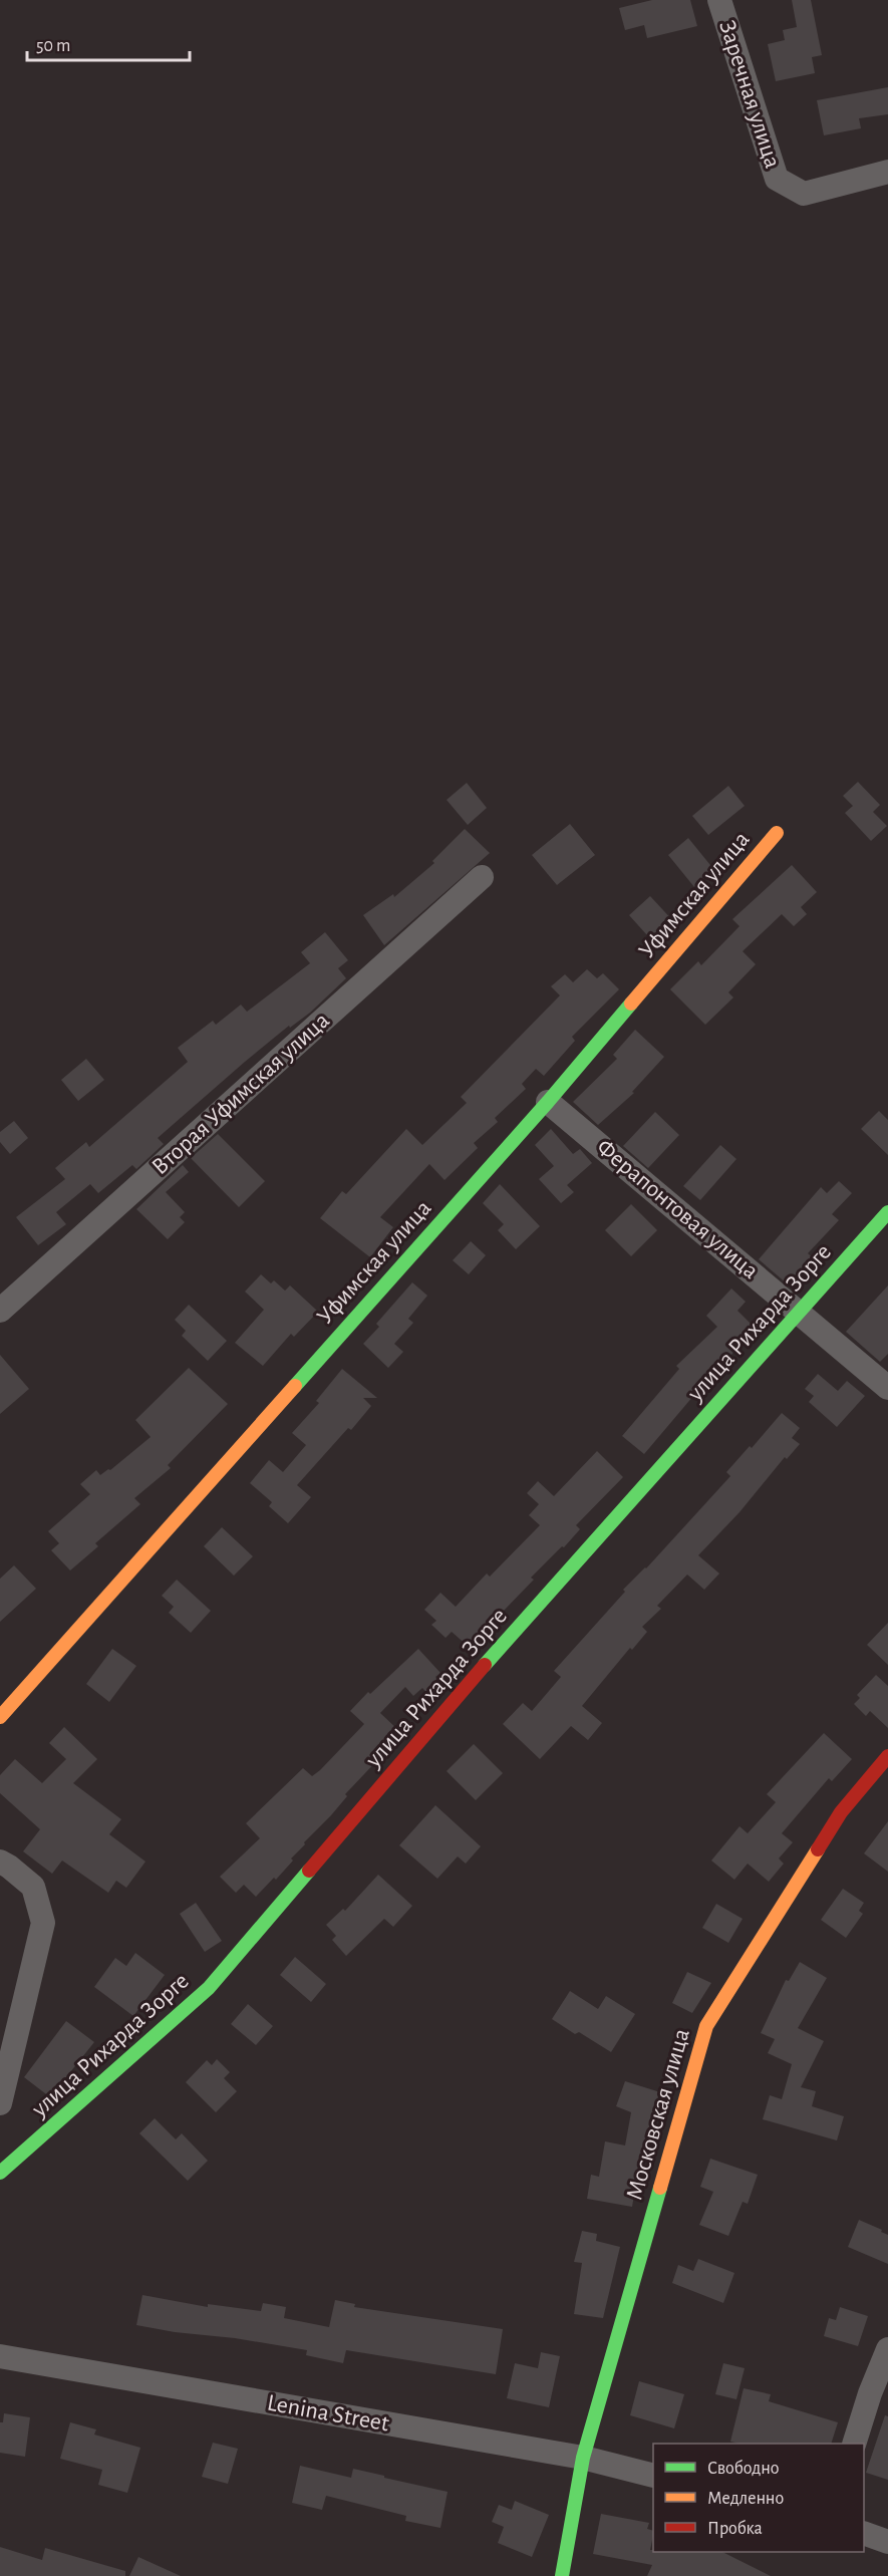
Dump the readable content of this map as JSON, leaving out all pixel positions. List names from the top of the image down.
{
  "streets": {
    "street": [
      "Заречная улица",
      "Уфимская улица",
      "Вторая Уфимская улица",
      "Ферапонтовая улица",
      "улица Рихарда Зорге",
      "Московская улица",
      "Lenina Street"
    ]
  },
  "crossings": [
    ["Уфимская улица", "Ферапонтовая улица"],
    ["Ферапонтовая улица", "улица Рихарда Зорге"],
    ["Московская улица", "Lenina Street"]
  ],
  "legend": ["Свободно", "Медленно", "Пробка"],
  "scale_bar": "50 m"
}
